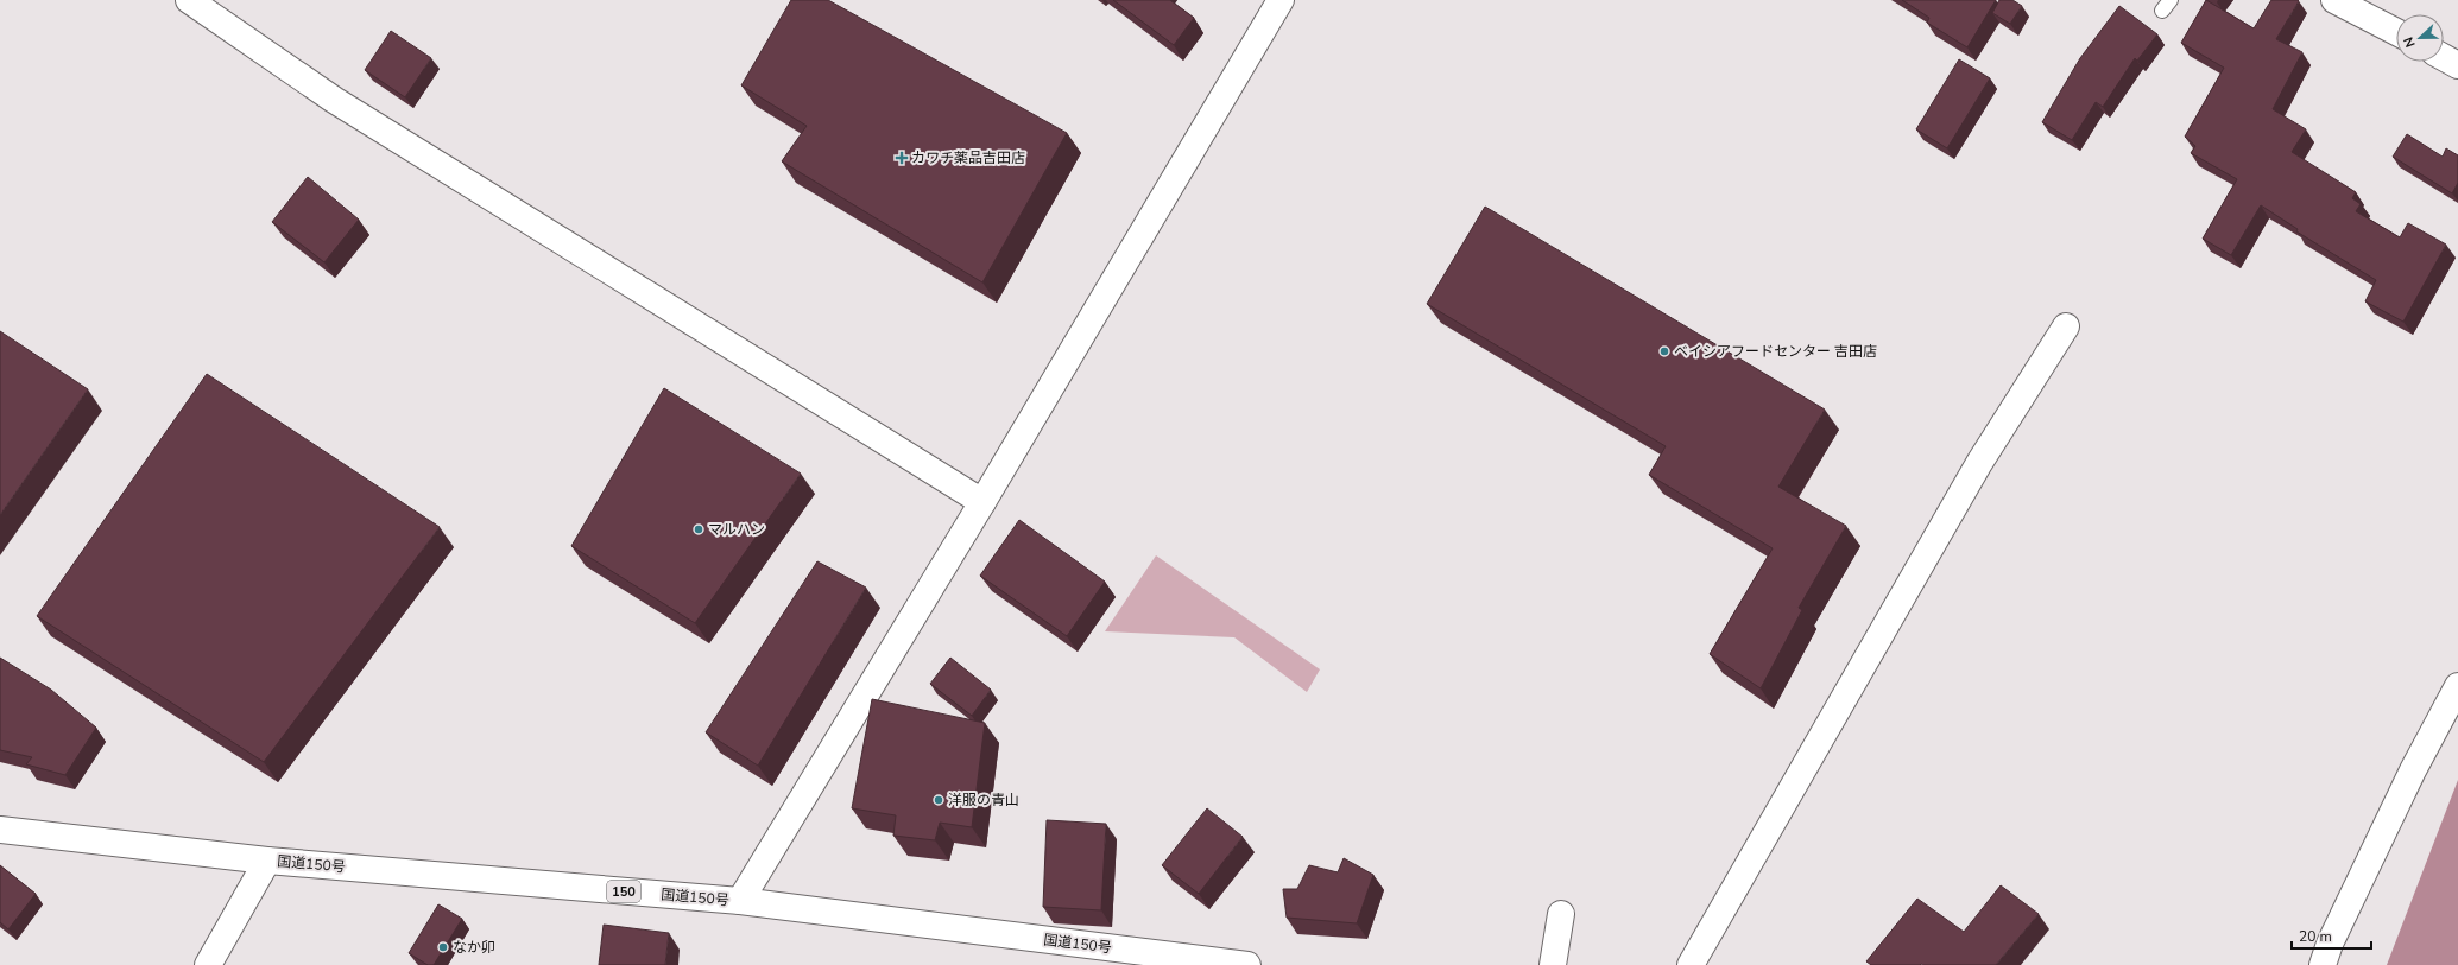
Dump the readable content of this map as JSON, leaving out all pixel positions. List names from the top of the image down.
{
  "streets": {
    "main road": ["国道150号", "150"]
  },
  "places": {
    "health": ["カワチ薬品吉田店"],
    "other": [
      "ベイシアフードセンター 吉田店",
      "マルハン",
      "洋服の青山",
      "なか卯"
    ]
  },
  "scale_bar": "20 m",
  "north": "left"
}
